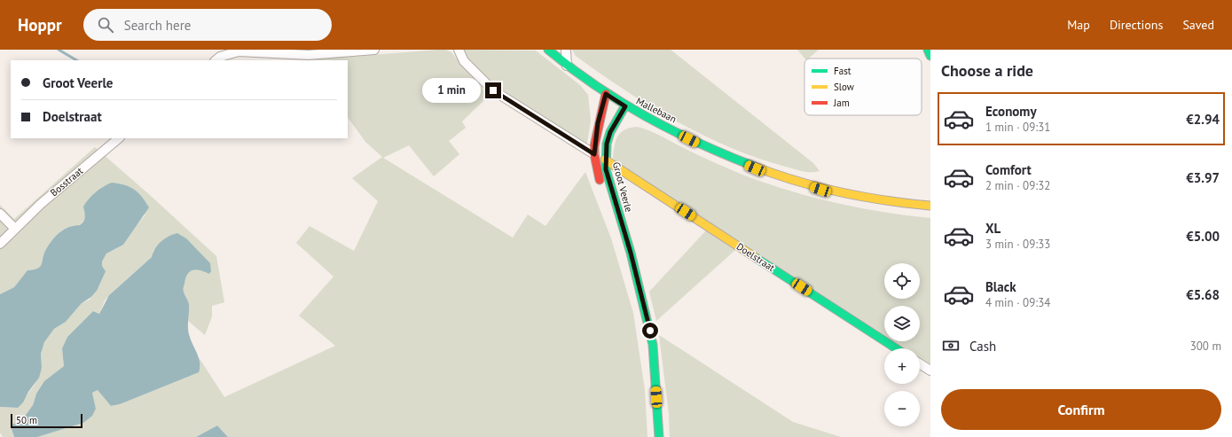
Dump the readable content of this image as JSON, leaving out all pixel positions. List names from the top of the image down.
{
  "streets": {
    "main road": ["Mallebaan", "Groot Veerle", "Doelstraat"],
    "street": ["Bosstraat"]
  },
  "crossings": [
    ["Mallebaan", "Groot Veerle"],
    ["Groot Veerle", "Doelstraat"]
  ],
  "legend": ["Fast", "Slow", "Jam"],
  "scale_bar": "50 m",
  "page": {
    "header": "Hoppr",
    "search": "Search here",
    "nav": ["Map", "Directions", "Saved"],
    "heading": "Choose a ride",
    "banner": ["Groot Veerle", "Doelstraat"],
    "bubble": "1 min",
    "list": [
      {
        "name": "Economy",
        "note": "1 min · 09:31",
        "value": "€2.94"
      },
      {
        "name": "Comfort",
        "note": "2 min · 09:32",
        "value": "€3.97"
      },
      {
        "name": "XL",
        "note": "3 min · 09:33",
        "value": "€5.00"
      },
      {
        "name": "Black",
        "note": "4 min · 09:34",
        "value": "€5.68"
      }
    ],
    "map_buttons": ["+", "−"],
    "pay": ["Cash", "300 m"],
    "buttons": "Confirm",
    "scale": "50 m"
  }
}
